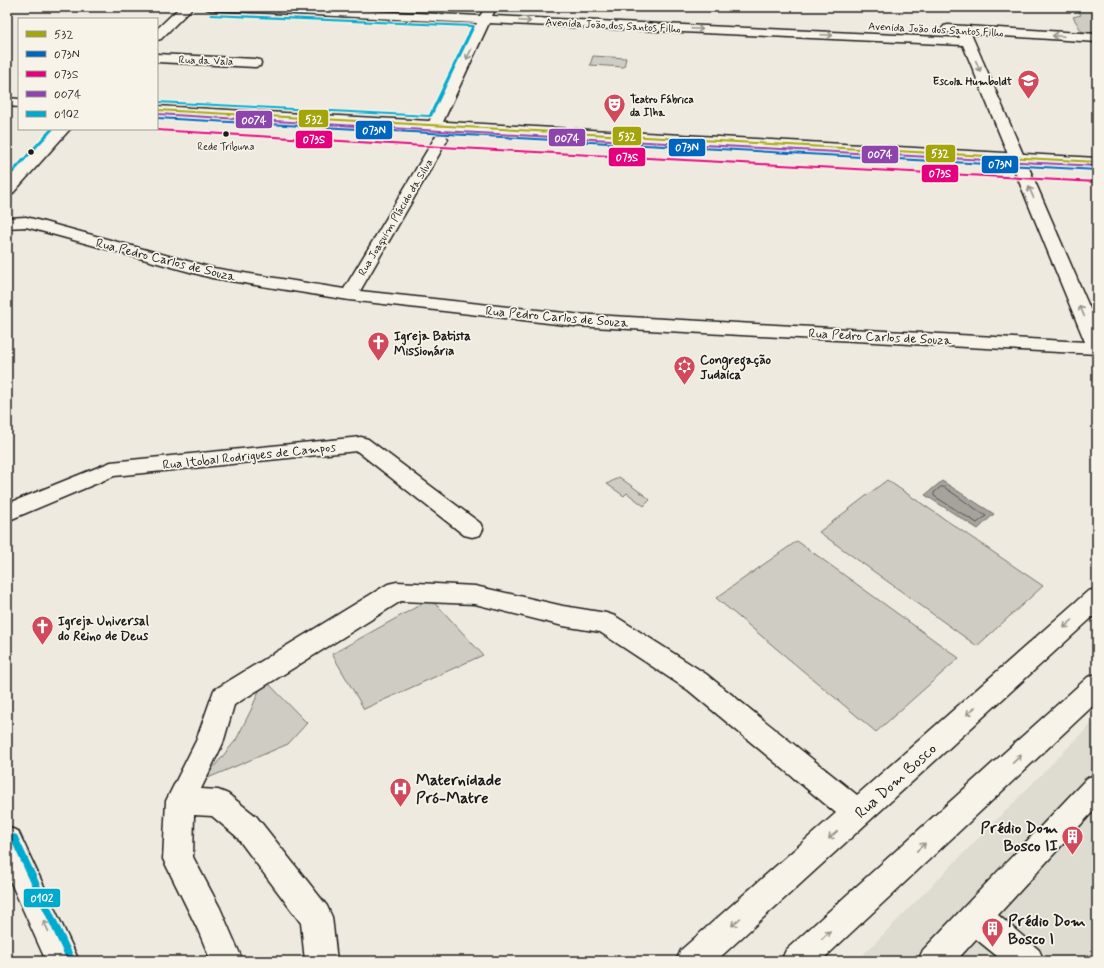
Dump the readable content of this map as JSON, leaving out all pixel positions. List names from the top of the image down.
{
  "streets": {
    "street": [
      "Avenida João dos Santos Filho",
      "Rua da Vala",
      "Rua Joaquim Plácido da Silva",
      "Rua Pedro Carlos de Souza",
      "Rua Itobal Rodrigues de Campos",
      "Rua Dom Bosco"
    ]
  },
  "crossings": [
    ["Avenida João dos Santos Filho", "Rua Joaquim Plácido da Silva"],
    ["Rua Joaquim Plácido da Silva", "Rua Pedro Carlos de Souza"]
  ],
  "one_way": ["Rua Joaquim Plácido da Silva"],
  "places": {
    "school or university": ["Escola Humboldt"],
    "theatre": ["Teatro Fábrica da Ilha"],
    "other": ["Rede Tribuna"],
    "church": ["Igreja Batista Missionária", "Igreja Universal do Reino de Deus"],
    "synagogue": ["Congregação Judaica"],
    "hospital": ["Maternidade Pró-Matre"],
    "building": ["Prédio Dom Bosco II", "Prédio Dom Bosco I"]
  },
  "lines": [
    "transit line 0102",
    "transit line 532",
    "transit line 0074",
    "transit line 073N",
    "transit line 073S"
  ],
  "legend": [
    "532",
    "073N",
    "073S",
    "0074",
    "0102"
  ]
}
